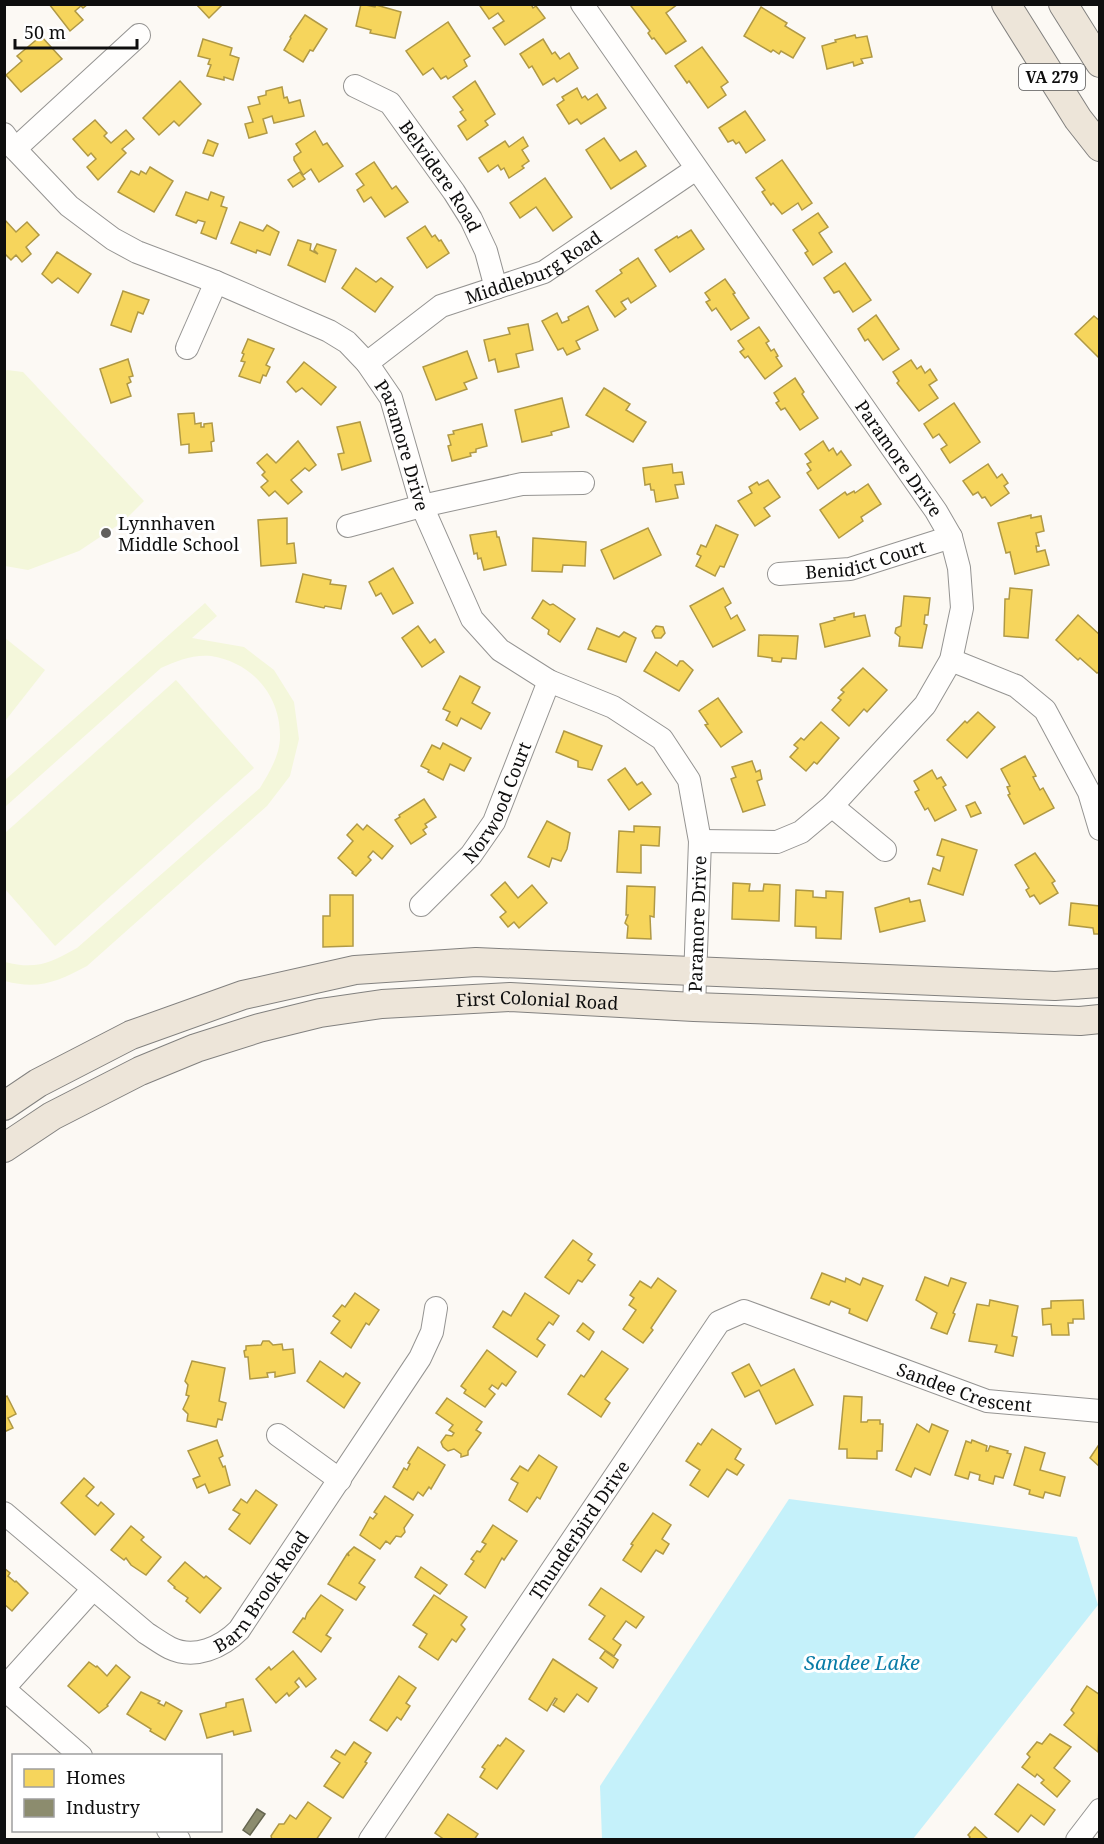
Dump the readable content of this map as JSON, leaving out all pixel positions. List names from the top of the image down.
{
  "streets": {
    "main road": ["VA 279", "First Colonial Road"],
    "street": [
      "Belvidere Road",
      "Middleburg Road",
      "Paramore Drive",
      "Benidict Court",
      "Norwood Court",
      "Sandee Crescent",
      "Thunderbird Drive",
      "Barn Brook Road"
    ]
  },
  "crossings": [
    ["Belvidere Road", "Middleburg Road"],
    ["Middleburg Road", "Paramore Drive"],
    ["Paramore Drive", "Benidict Court"],
    ["Paramore Drive", "Norwood Court"],
    ["Paramore Drive", "First Colonial Road"],
    ["Sandee Crescent", "Thunderbird Drive"]
  ],
  "water": ["Sandee Lake"],
  "places": ["Lynnhaven Middle School"],
  "legend": ["Homes", "Industry"],
  "scale_bar": "50 m"
}
